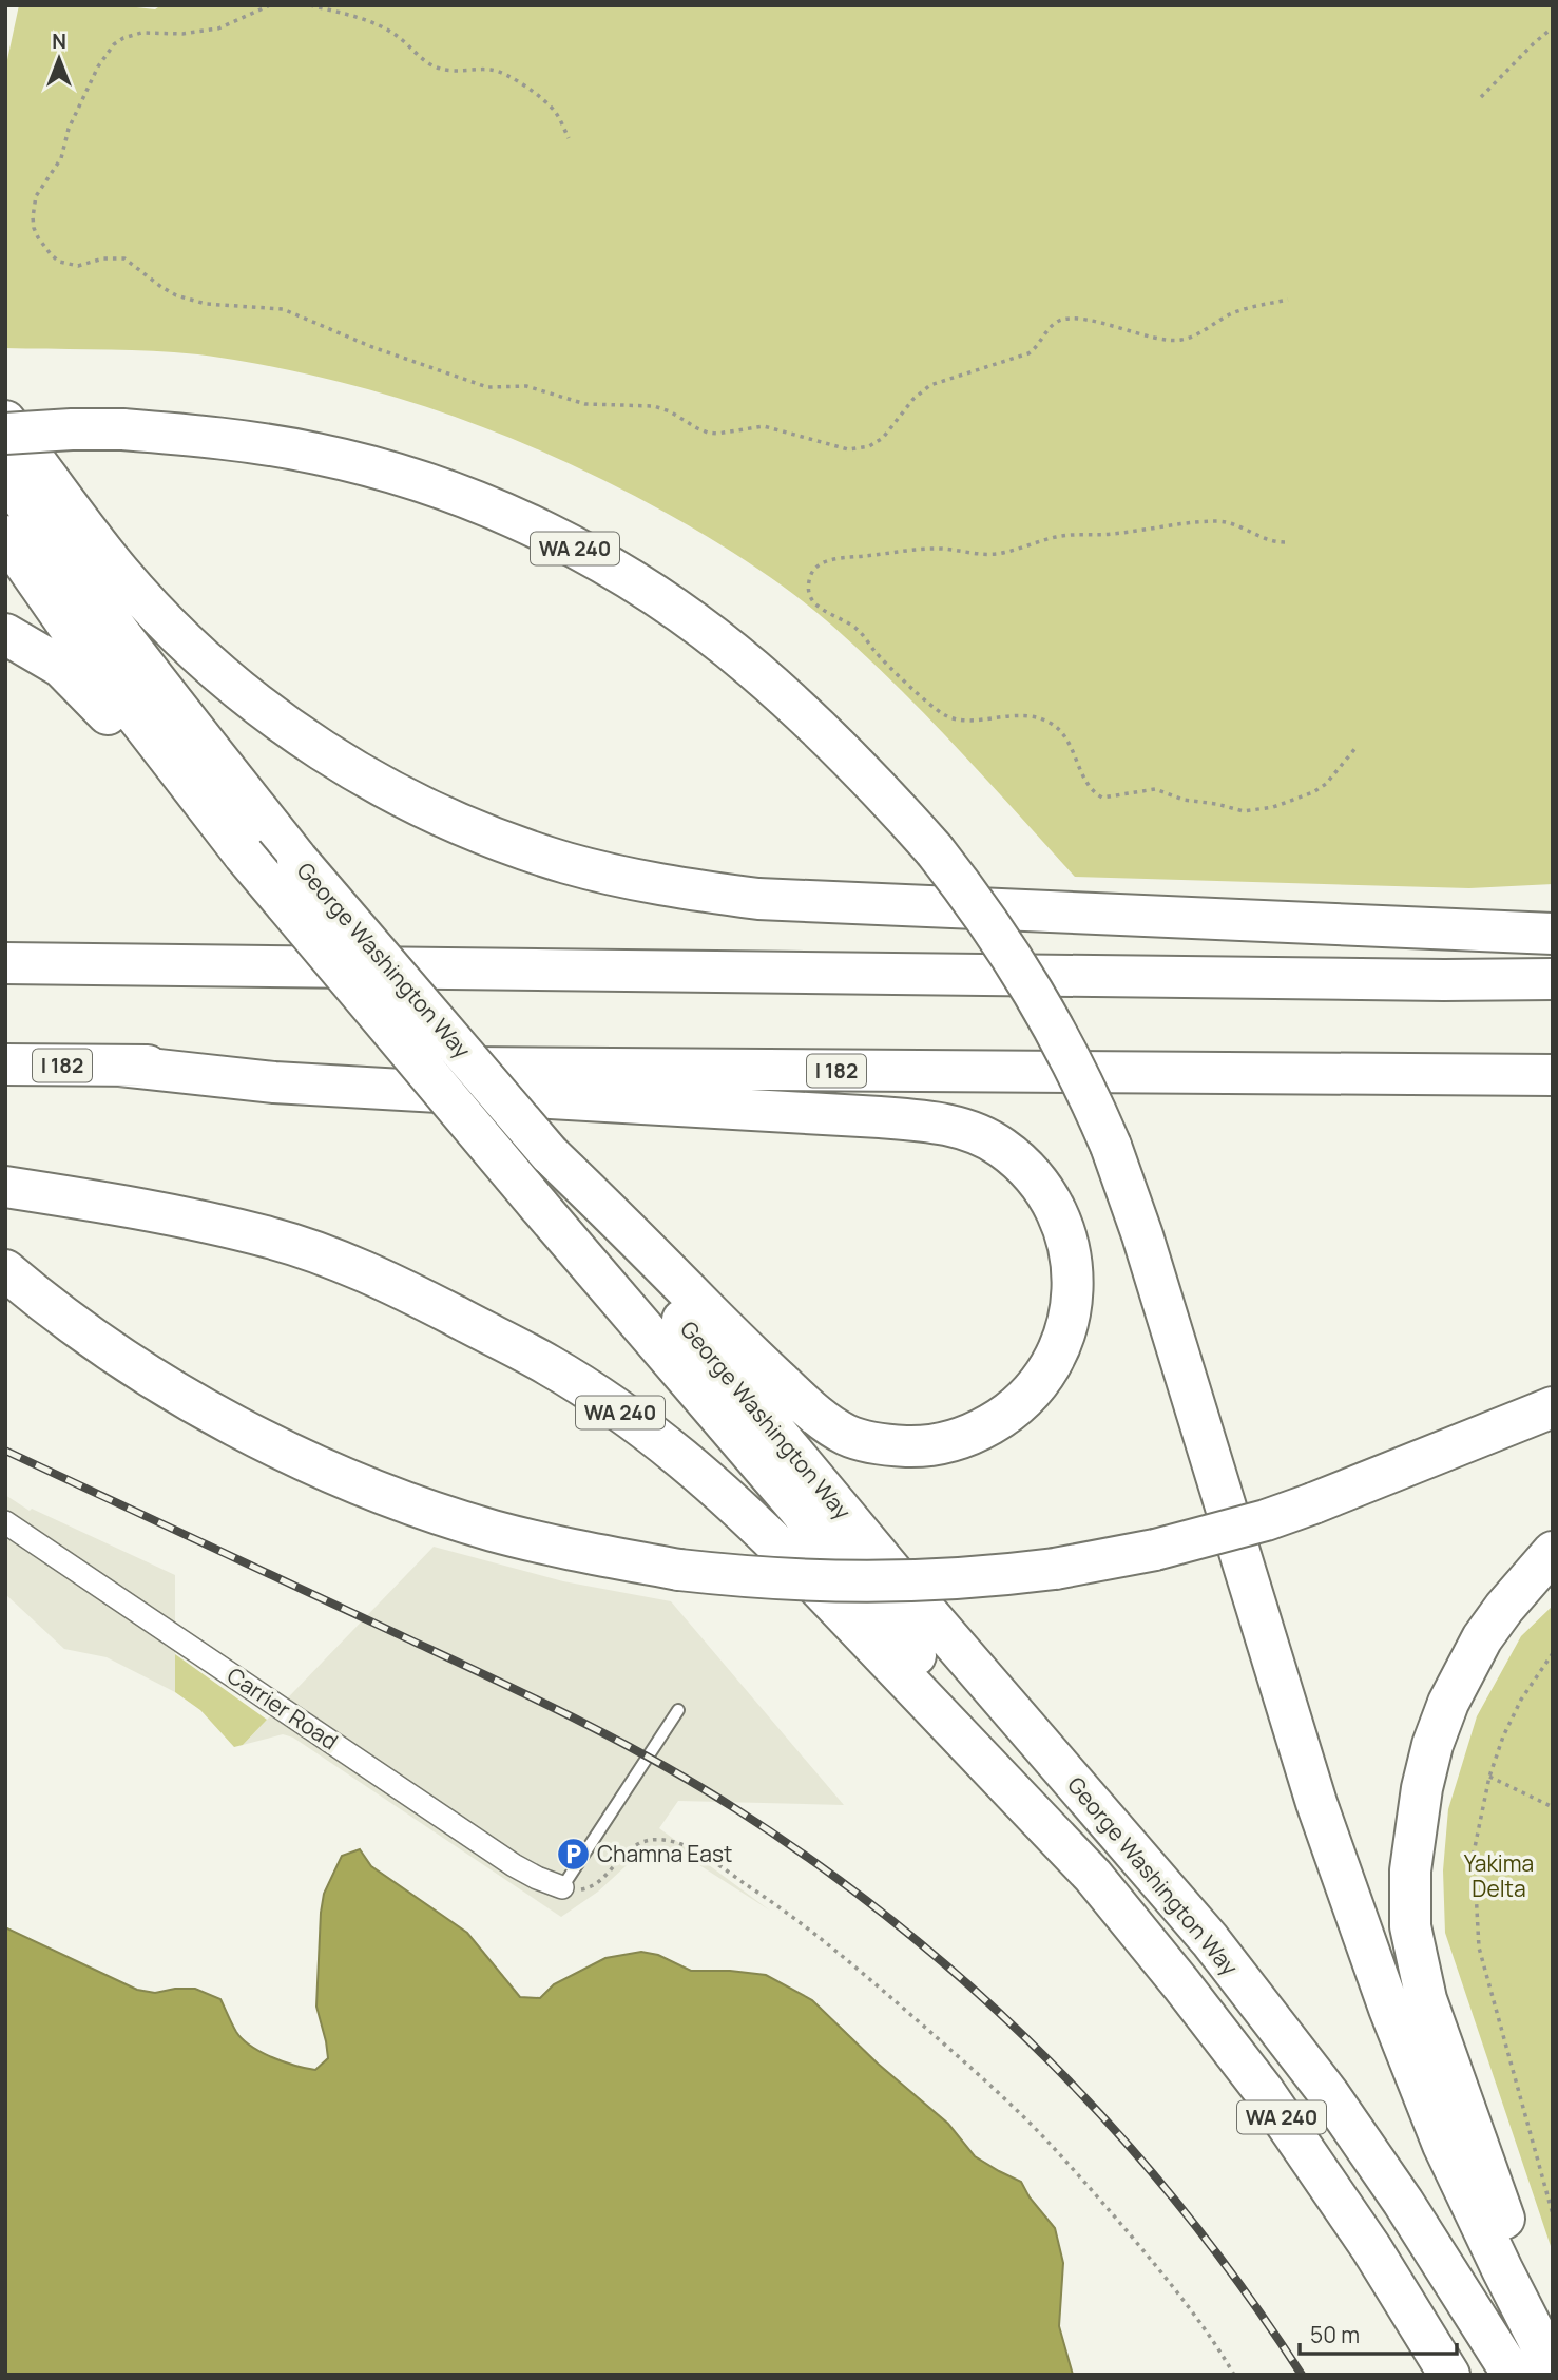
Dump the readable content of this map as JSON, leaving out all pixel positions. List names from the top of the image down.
{
  "streets": {
    "highway": ["WA 240", "George Washington Way", "I 182"],
    "street": ["Carrier Road"]
  },
  "crossings": [
    ["WA 240", "George Washington Way"]
  ],
  "parks": ["Yakima Delta"],
  "places": {
    "parking": ["Chamna East"]
  },
  "scale_bar": "50 m",
  "north": "top"
}
